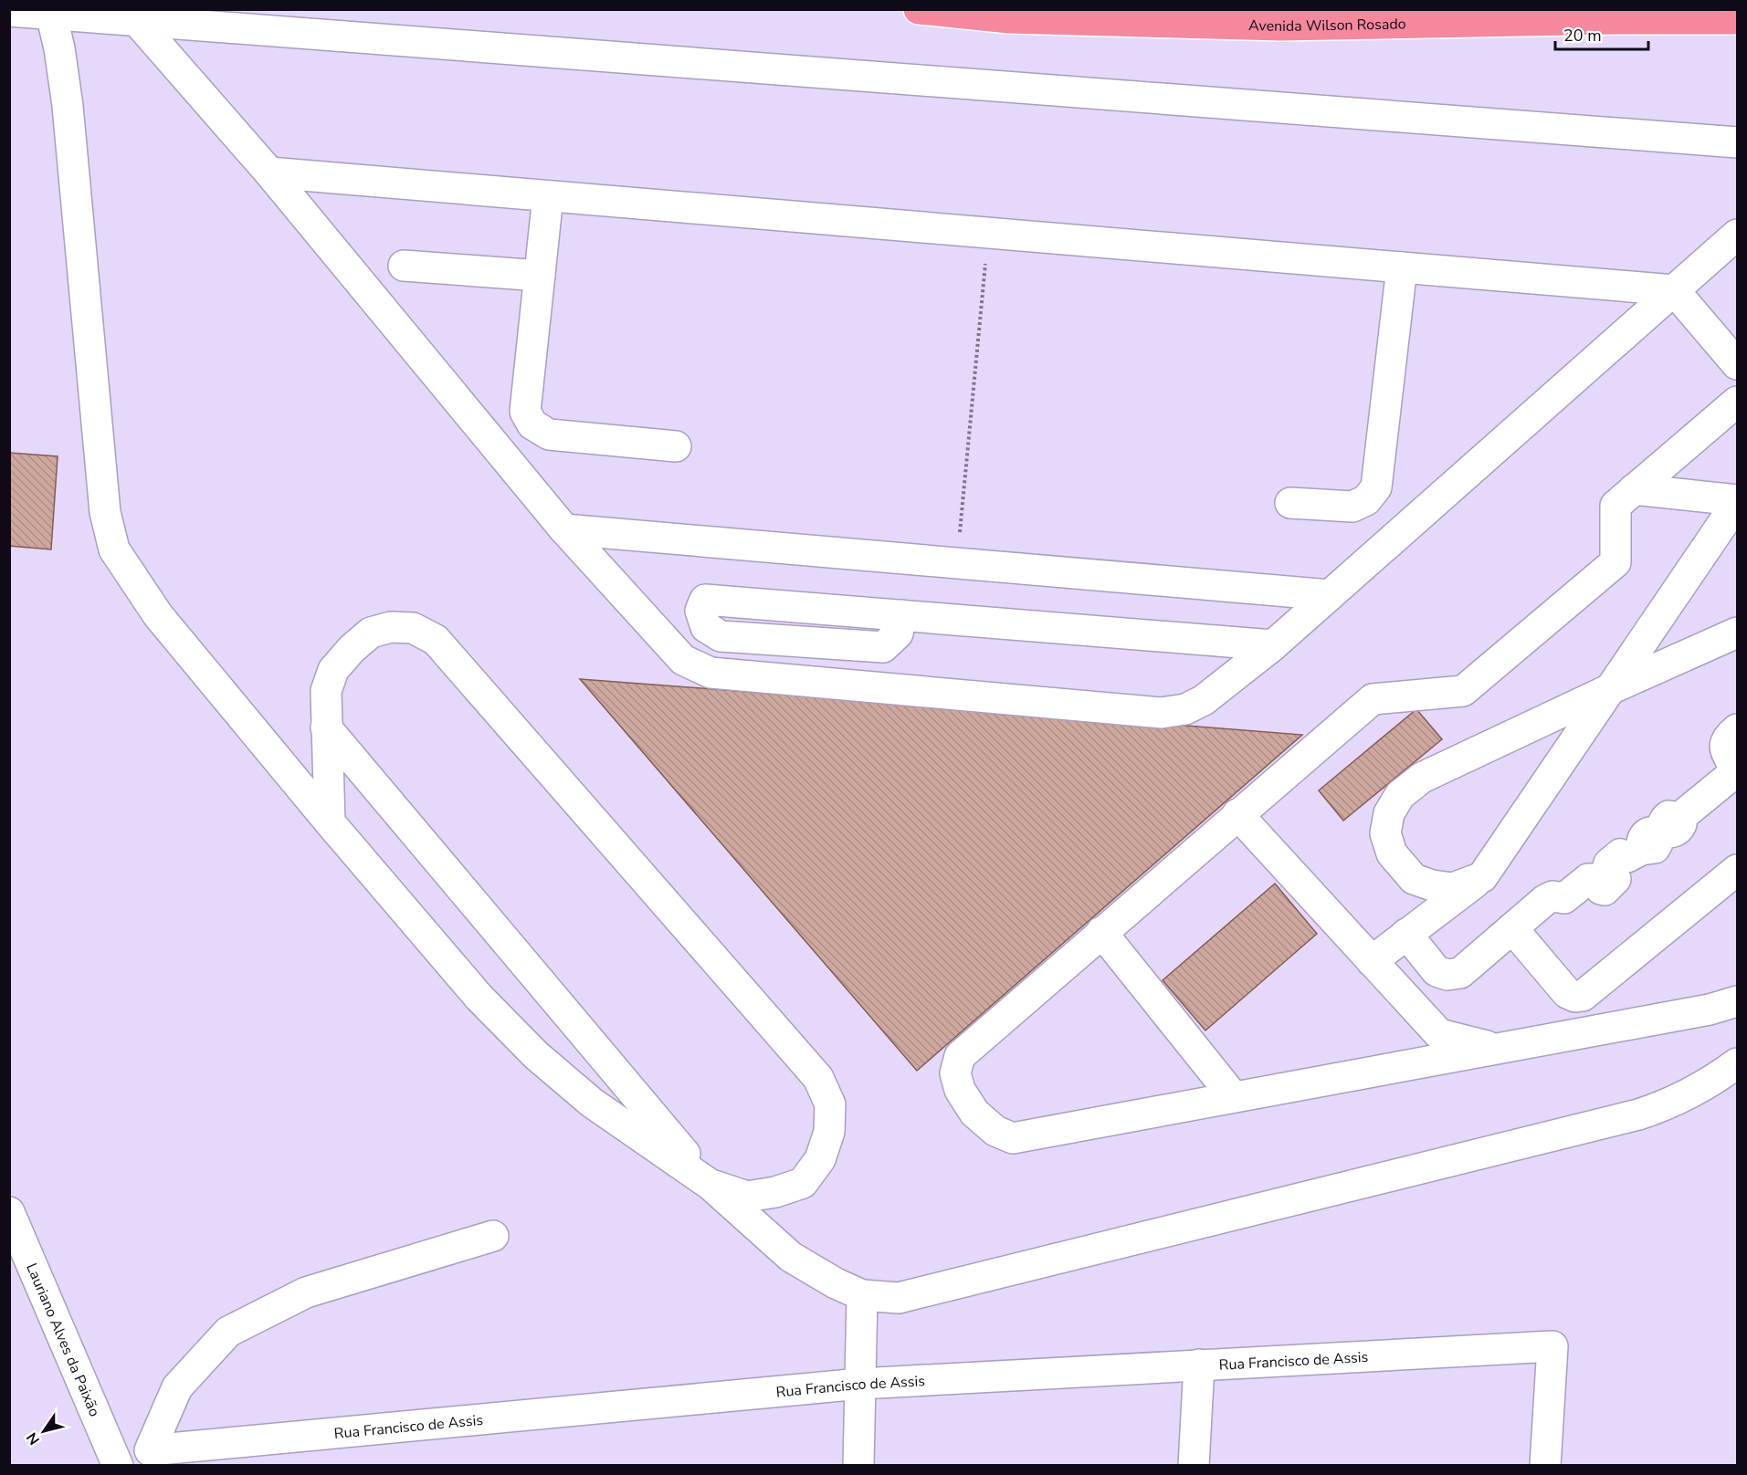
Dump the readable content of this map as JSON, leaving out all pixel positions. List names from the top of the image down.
{
  "streets": {
    "highway": ["Avenida Wilson Rosado"],
    "street": ["Lauriano Alves da Paixão", "Rua Francisco de Assis"]
  },
  "scale_bar": "20 m",
  "north": "bottom left"
}
